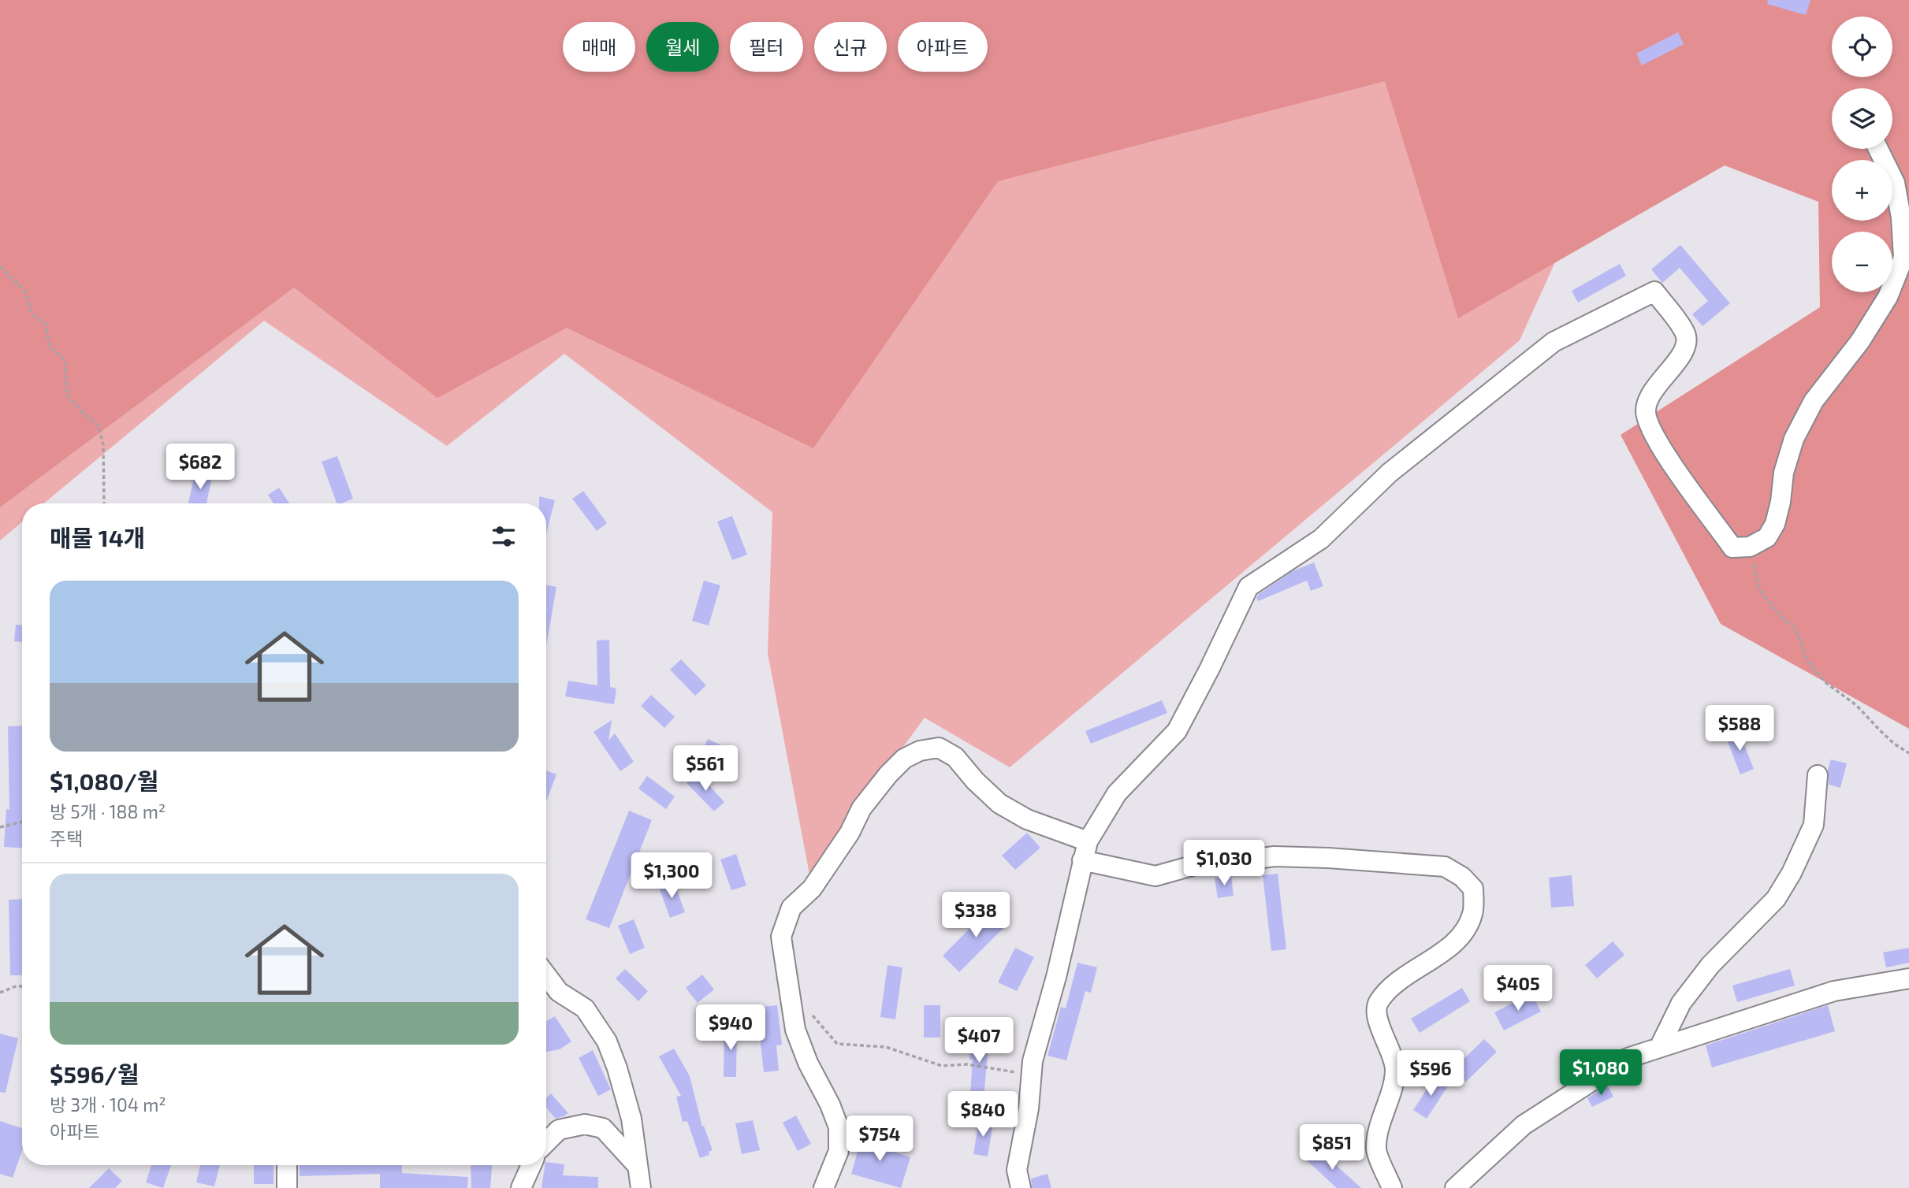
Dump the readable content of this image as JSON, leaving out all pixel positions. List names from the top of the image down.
{
  "page": {
    "map_buttons": ["+", "−"],
    "chip": [
      "매매",
      "월세",
      "필터",
      "신규",
      "아파트"
    ],
    "price": [
      "$682",
      "$588",
      "$561",
      "$1,030",
      "$1,300",
      "$338",
      "$405",
      "$940",
      "$407",
      "$1,080",
      "$596",
      "$840",
      "$754",
      "$851"
    ],
    "heading": "매물 14개",
    "list": [
      {
        "name": "$1,080/월",
        "note": "방 5개 · 188 m² · 주택"
      },
      {
        "name": "$596/월",
        "note": "방 3개 · 104 m² · 아파트"
      }
    ]
  }
}
